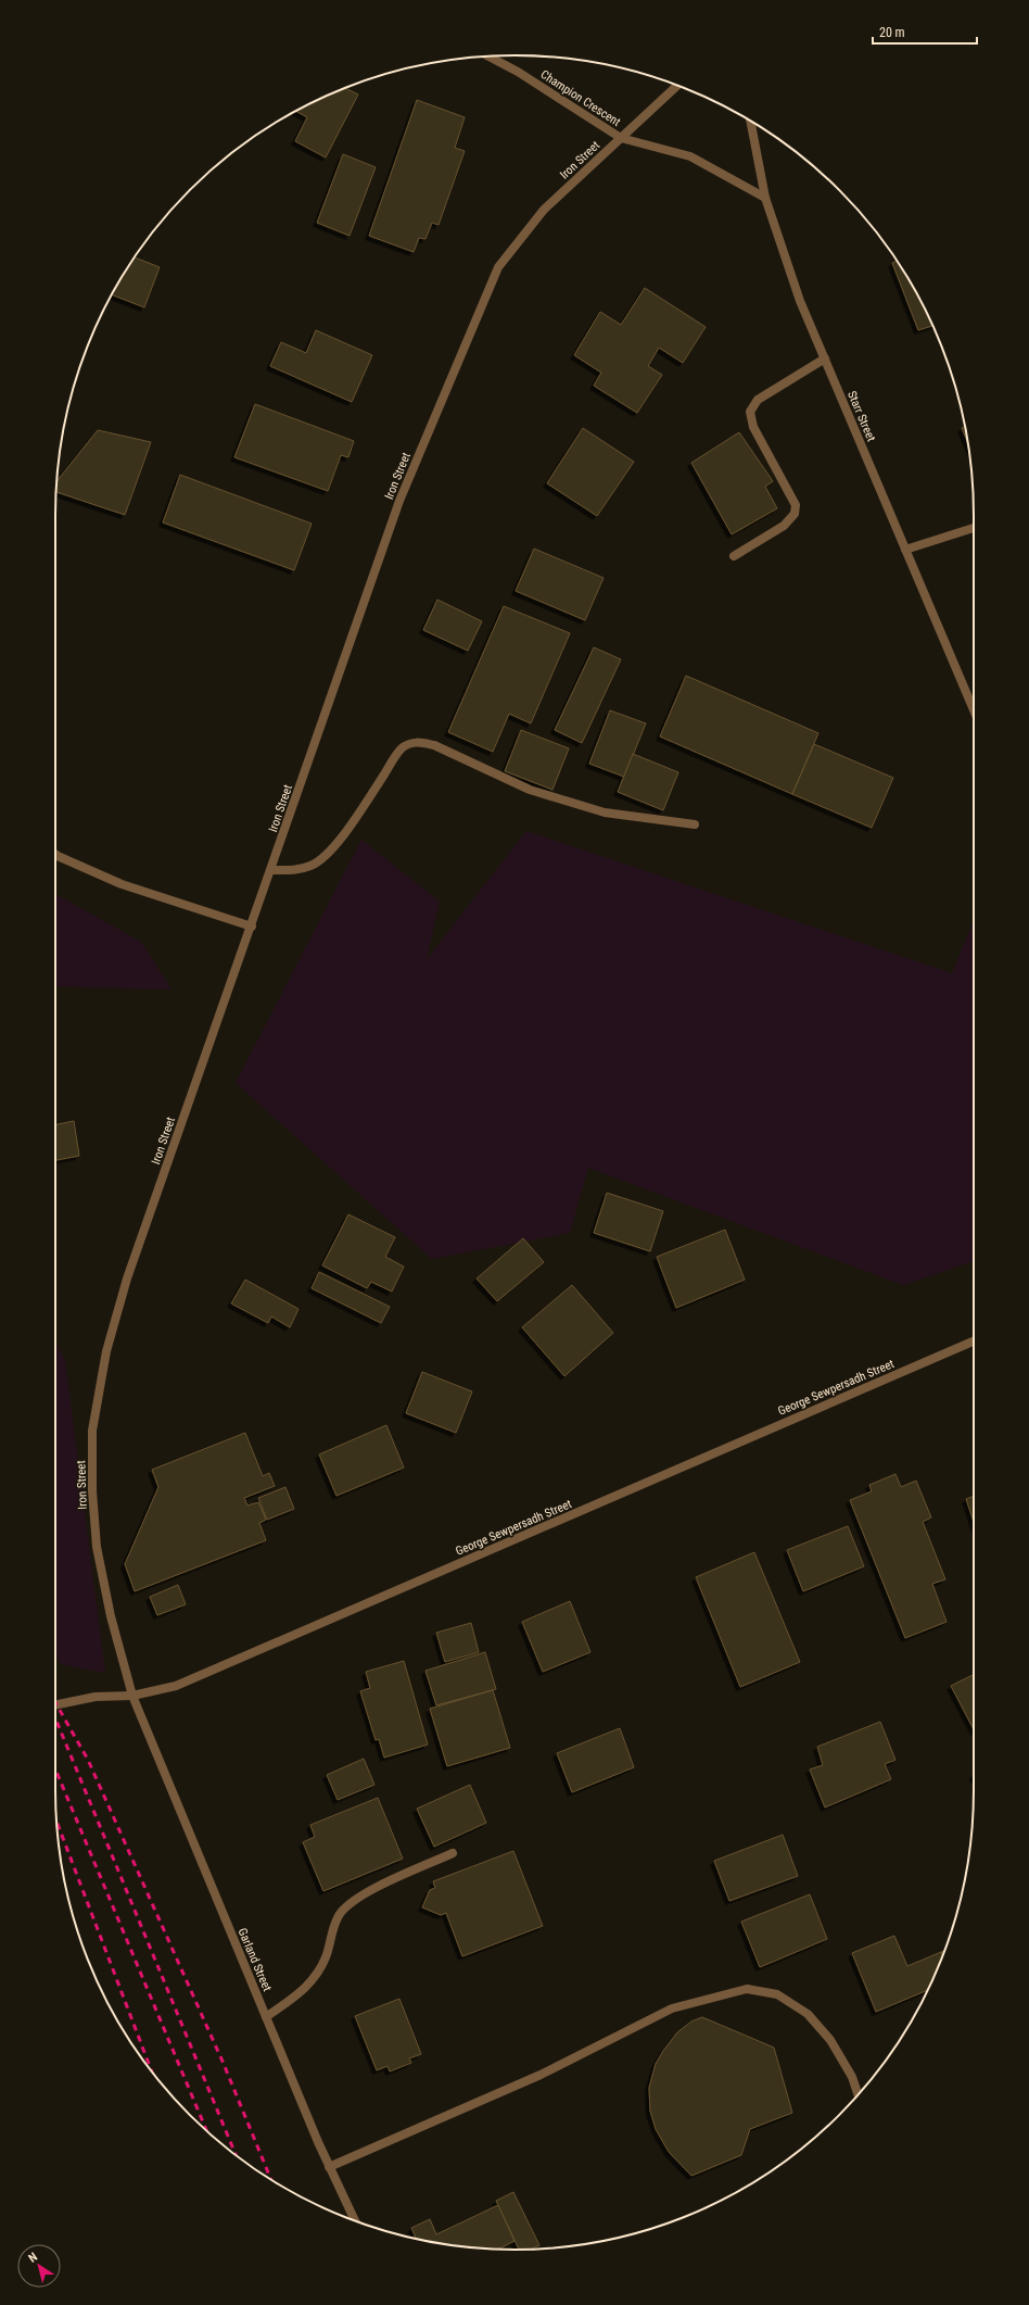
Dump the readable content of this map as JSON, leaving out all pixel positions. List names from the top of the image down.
{
  "streets": {
    "street": [
      "Champion Crescent",
      "Iron Street",
      "Starr Street",
      "George Sewpersadh Street",
      "Garland Street"
    ]
  },
  "crossings": [
    ["Champion Crescent", "Iron Street"],
    ["Iron Street", "George Sewpersadh Street"],
    ["Iron Street", "Garland Street"],
    ["George Sewpersadh Street", "Garland Street"]
  ],
  "scale_bar": "20 m",
  "north": "top left"
}
